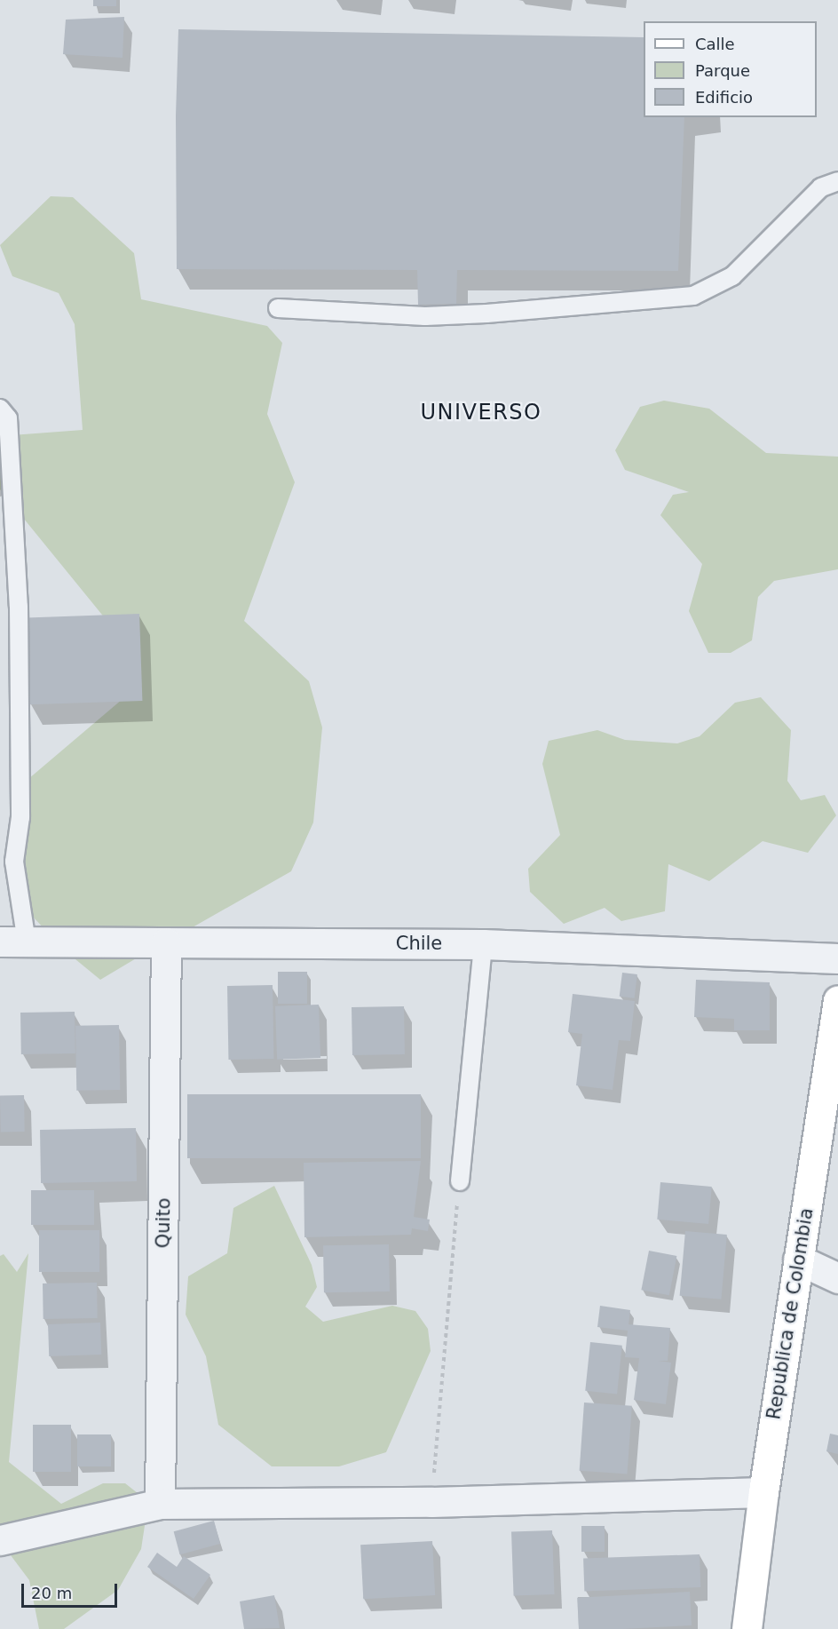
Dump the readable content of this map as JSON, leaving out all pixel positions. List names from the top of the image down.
{
  "streets": {
    "street": ["Chile", "Quito", "Republica de Colombia"]
  },
  "crossings": [
    ["Chile", "Quito"]
  ],
  "districts": ["UNIVERSO"],
  "legend": ["Calle", "Parque", "Edificio"],
  "scale_bar": "20 m"
}
